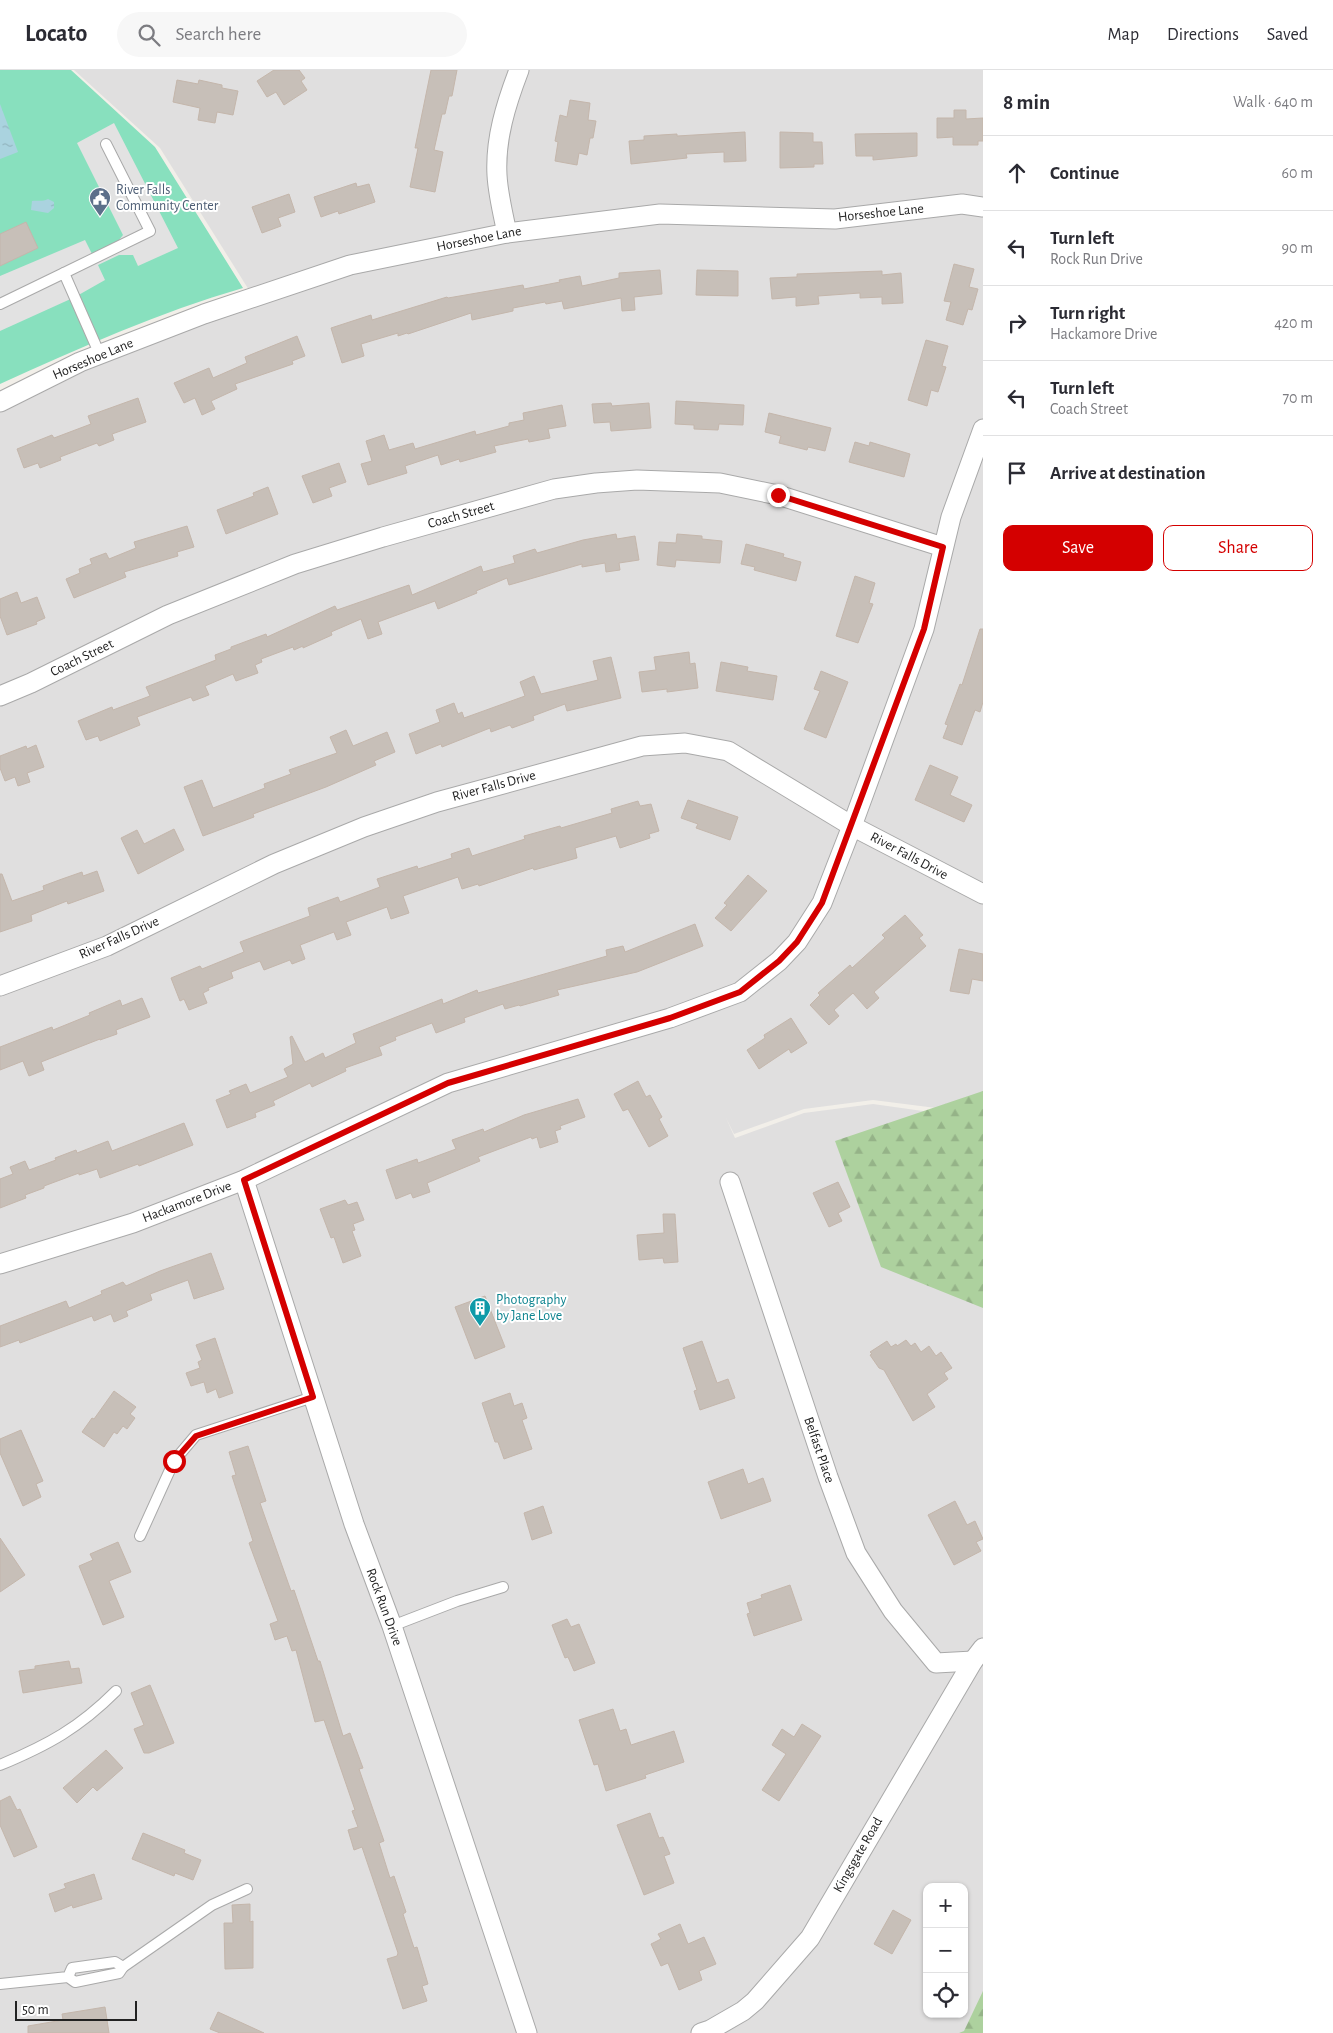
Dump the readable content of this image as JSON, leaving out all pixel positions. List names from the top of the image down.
{
  "streets": {
    "street": [
      "Horseshoe Lane",
      "Coach Street",
      "River Falls Drive",
      "Hackamore Drive",
      "Belfast Place",
      "Rock Run Drive",
      "Kingsgate Road"
    ]
  },
  "crossings": [
    ["Coach Street", "Hackamore Drive"],
    ["River Falls Drive", "Hackamore Drive"],
    ["Hackamore Drive", "Rock Run Drive"],
    ["Belfast Place", "Kingsgate Road"]
  ],
  "places": {
    "public building": ["River Falls Community Center"],
    "building": ["Photography by Jane Love"]
  },
  "scale_bar": "50 m",
  "page": {
    "header": "Locato",
    "search": "Search here",
    "nav": ["Map", "Directions", "Saved"],
    "heading": ["8 min", "Walk · 640 m"],
    "list": [
      ["Continue", "60 m"],
      ["Turn left", "Rock Run Drive", "90 m"],
      ["Turn right", "Hackamore Drive", "420 m"],
      ["Turn left", "Coach Street", "70 m"],
      "Arrive at destination"
    ],
    "buttons": ["Save", "Share"],
    "map_buttons": ["+", "−"],
    "scale": "50 m"
  }
}
